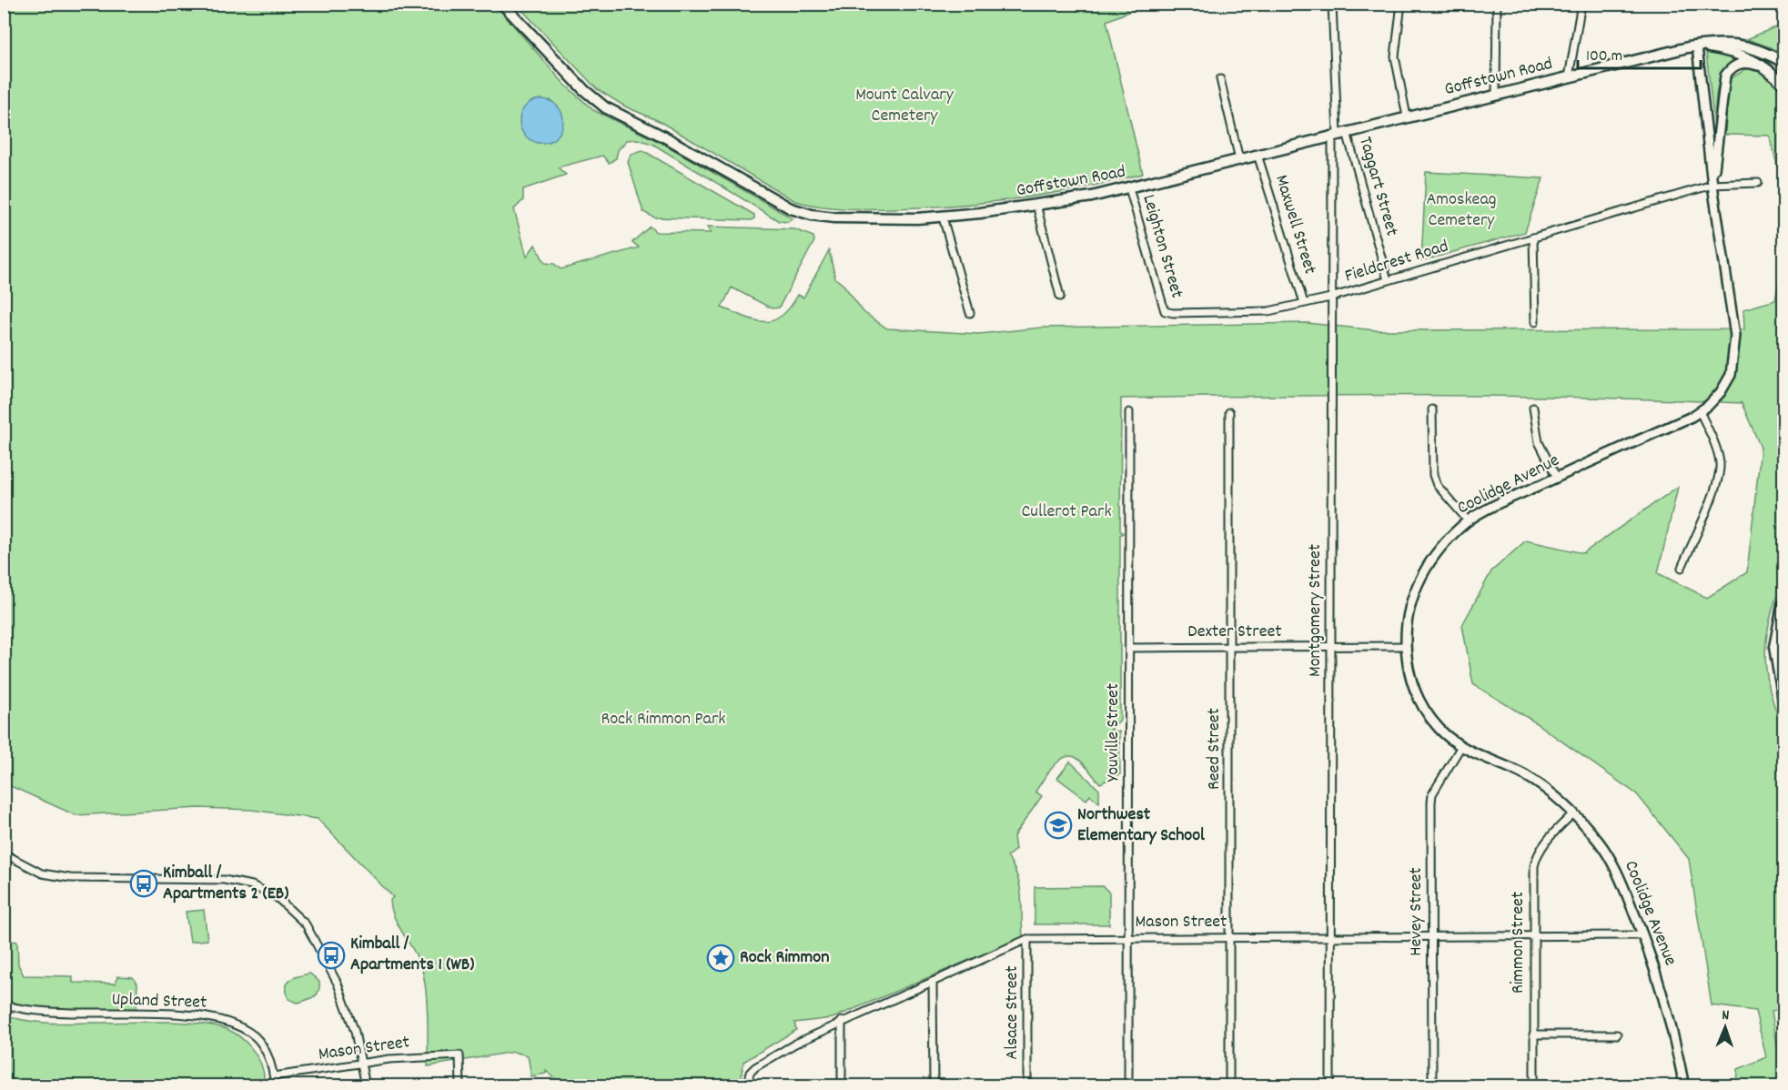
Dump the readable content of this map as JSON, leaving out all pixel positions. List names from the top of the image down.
{
  "streets": {
    "main road": ["Goffstown Road"],
    "street": [
      "Taggart Street",
      "Maxwell Street",
      "Leighton Street",
      "Fieldcrest Road",
      "Coolidge Avenue",
      "Montgomery Street",
      "Dexter Street",
      "Youville Street",
      "Reed Street",
      "Hevey Street",
      "Mason Street",
      "Rimmon Street",
      "Upland Street",
      "Alsace Street"
    ]
  },
  "crossings": [
    ["Goffstown Road", "Taggart Street"],
    ["Goffstown Road", "Maxwell Street"],
    ["Goffstown Road", "Leighton Street"],
    ["Goffstown Road", "Coolidge Avenue"],
    ["Goffstown Road", "Montgomery Street"],
    ["Taggart Street", "Fieldcrest Road"],
    ["Taggart Street", "Montgomery Street"],
    ["Maxwell Street", "Fieldcrest Road"],
    ["Leighton Street", "Fieldcrest Road"],
    ["Fieldcrest Road", "Coolidge Avenue"],
    ["Fieldcrest Road", "Montgomery Street"],
    ["Coolidge Avenue", "Dexter Street"],
    ["Coolidge Avenue", "Hevey Street"],
    ["Coolidge Avenue", "Mason Street"],
    ["Coolidge Avenue", "Rimmon Street"],
    ["Montgomery Street", "Dexter Street"],
    ["Montgomery Street", "Mason Street"],
    ["Dexter Street", "Youville Street"],
    ["Dexter Street", "Reed Street"],
    ["Youville Street", "Mason Street"],
    ["Reed Street", "Mason Street"],
    ["Hevey Street", "Mason Street"],
    ["Mason Street", "Rimmon Street"],
    ["Mason Street", "Upland Street"],
    ["Mason Street", "Alsace Street"]
  ],
  "parks": [
    "Mount Calvary Cemetery",
    "Amoskeag Cemetery",
    "Cullerot Park",
    "Rock Rimmon Park"
  ],
  "places": {
    "school or university": ["Northwest Elementary School"],
    "bus stop": ["Kimball / Apartments 2 (EB)", "Kimball / Apartments 1 (WB)"],
    "place": ["Rock Rimmon"]
  },
  "scale_bar": "100 m",
  "north": "top"
}
